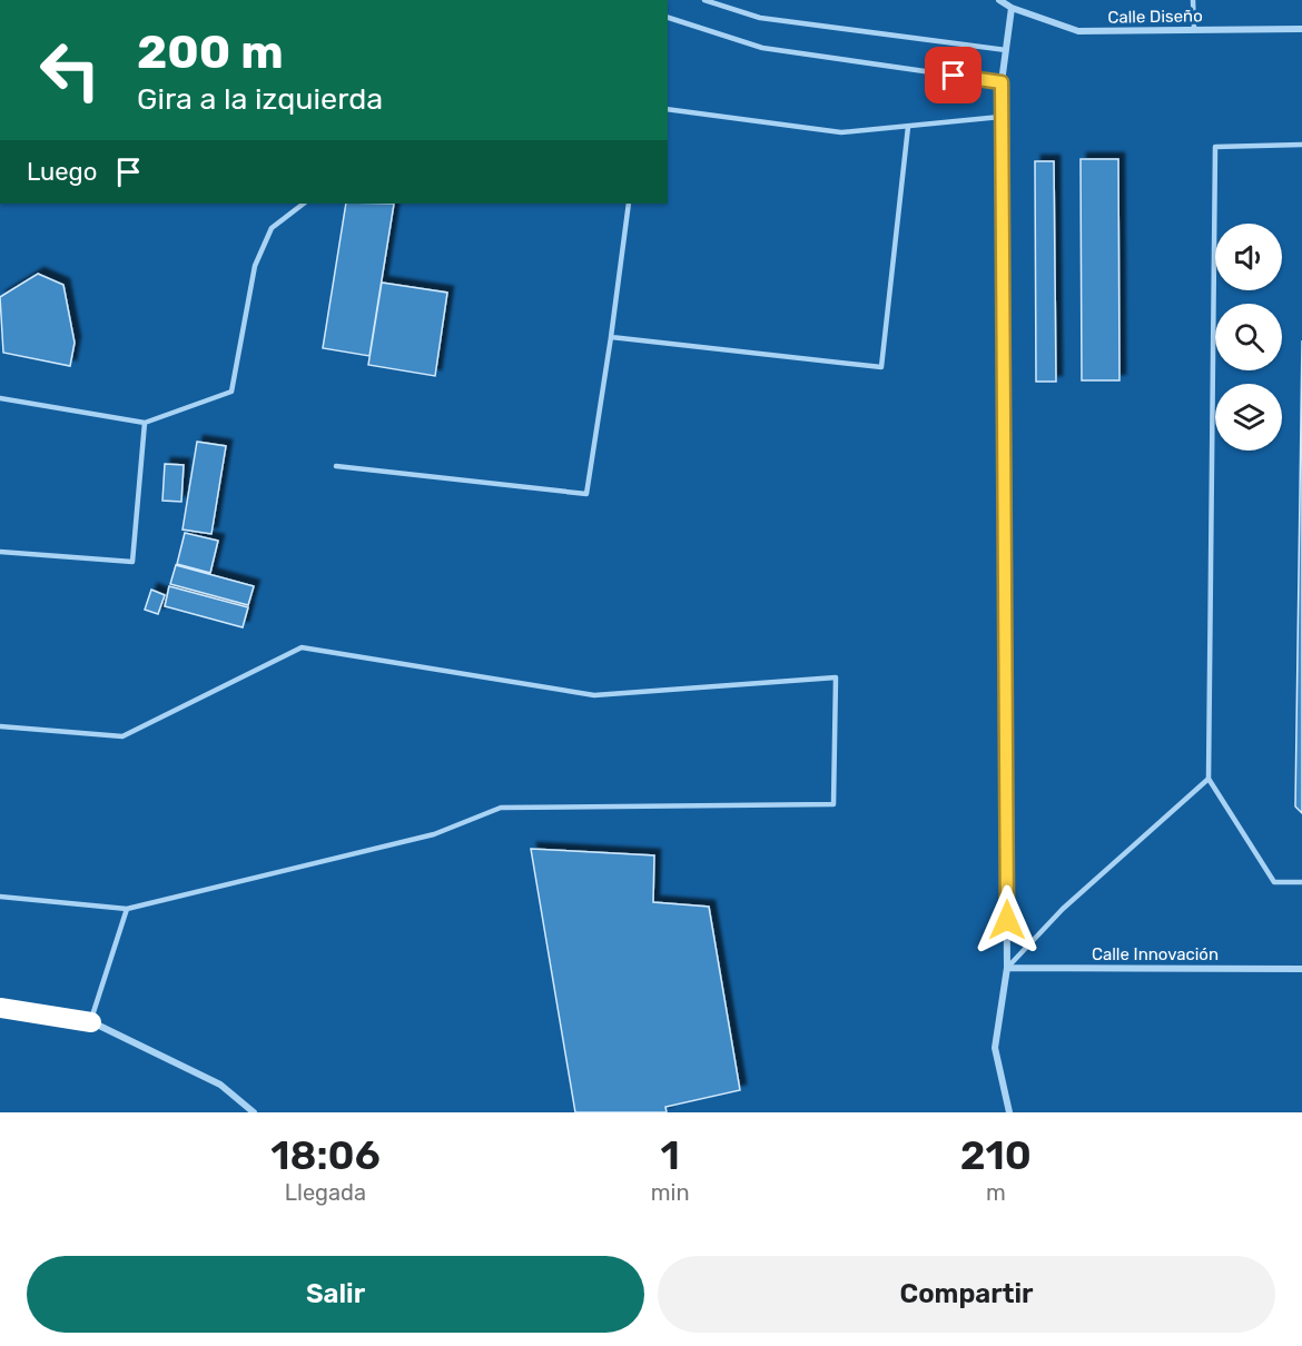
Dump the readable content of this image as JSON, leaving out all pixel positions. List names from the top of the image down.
{
  "streets": {
    "street": ["Calle Diseño", "Calle Innovación"]
  },
  "page": {
    "turn": ["200 m", "Gira a la izquierda"],
    "then": "Luego",
    "eta": [
      "18:06",
      "Llegada",
      "1",
      "min",
      "210",
      "m"
    ],
    "buttons": ["Salir", "Compartir"]
  }
}
